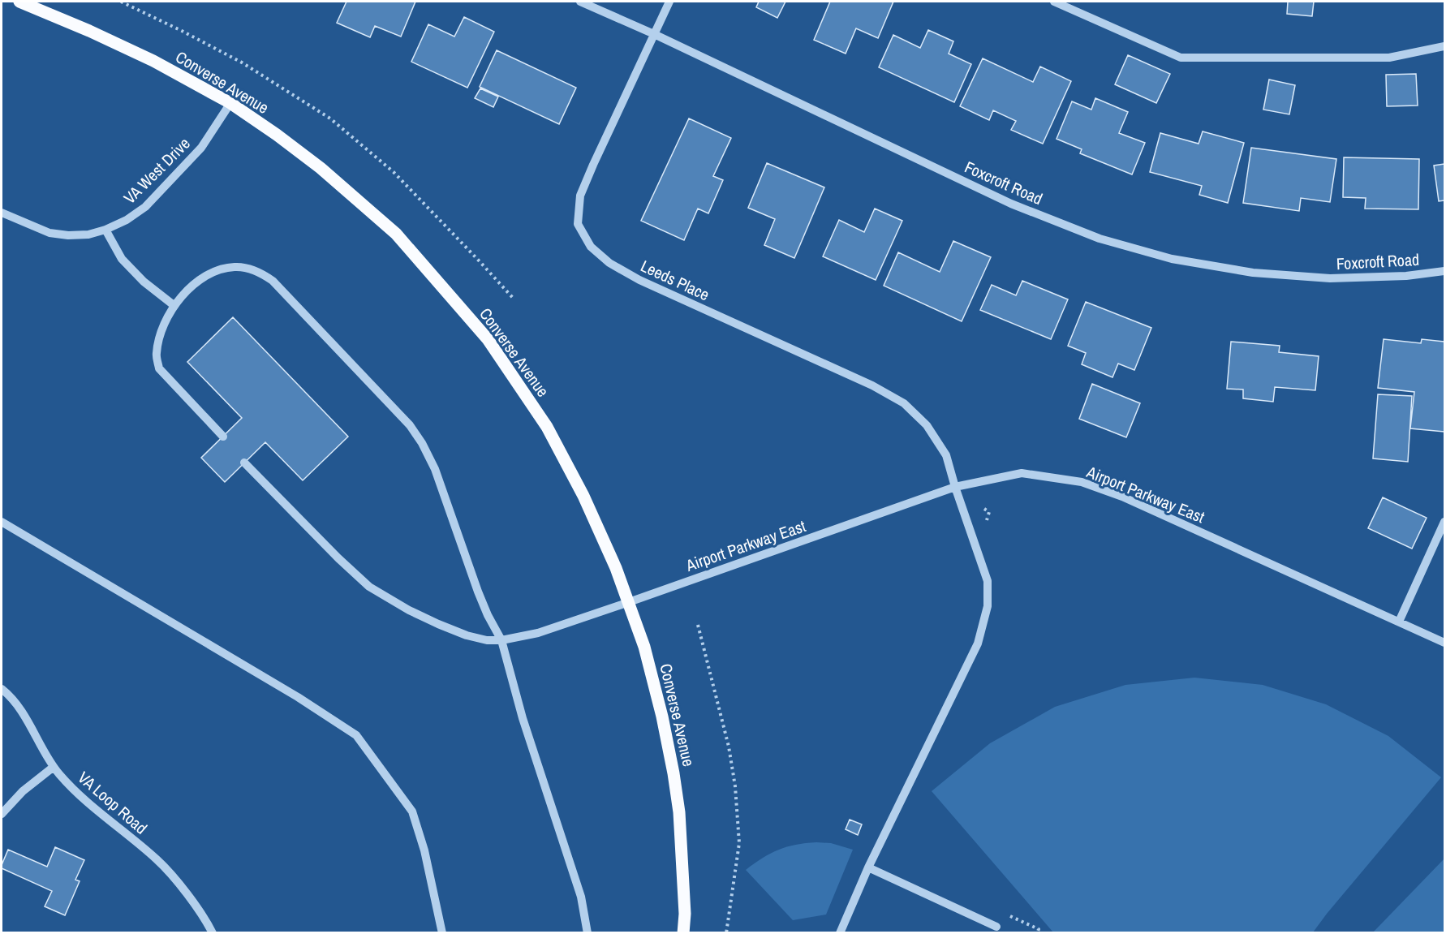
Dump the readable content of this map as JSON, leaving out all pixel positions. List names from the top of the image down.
{
  "streets": {
    "main road": ["Converse Avenue"],
    "street": [
      "VA West Drive",
      "Foxcroft Road",
      "Leeds Place",
      "Airport Parkway East",
      "VA Loop Road"
    ]
  },
  "crossings": [
    ["Converse Avenue", "VA West Drive"],
    ["Converse Avenue", "Airport Parkway East"],
    ["Foxcroft Road", "Leeds Place"],
    ["Leeds Place", "Airport Parkway East"]
  ]
}
